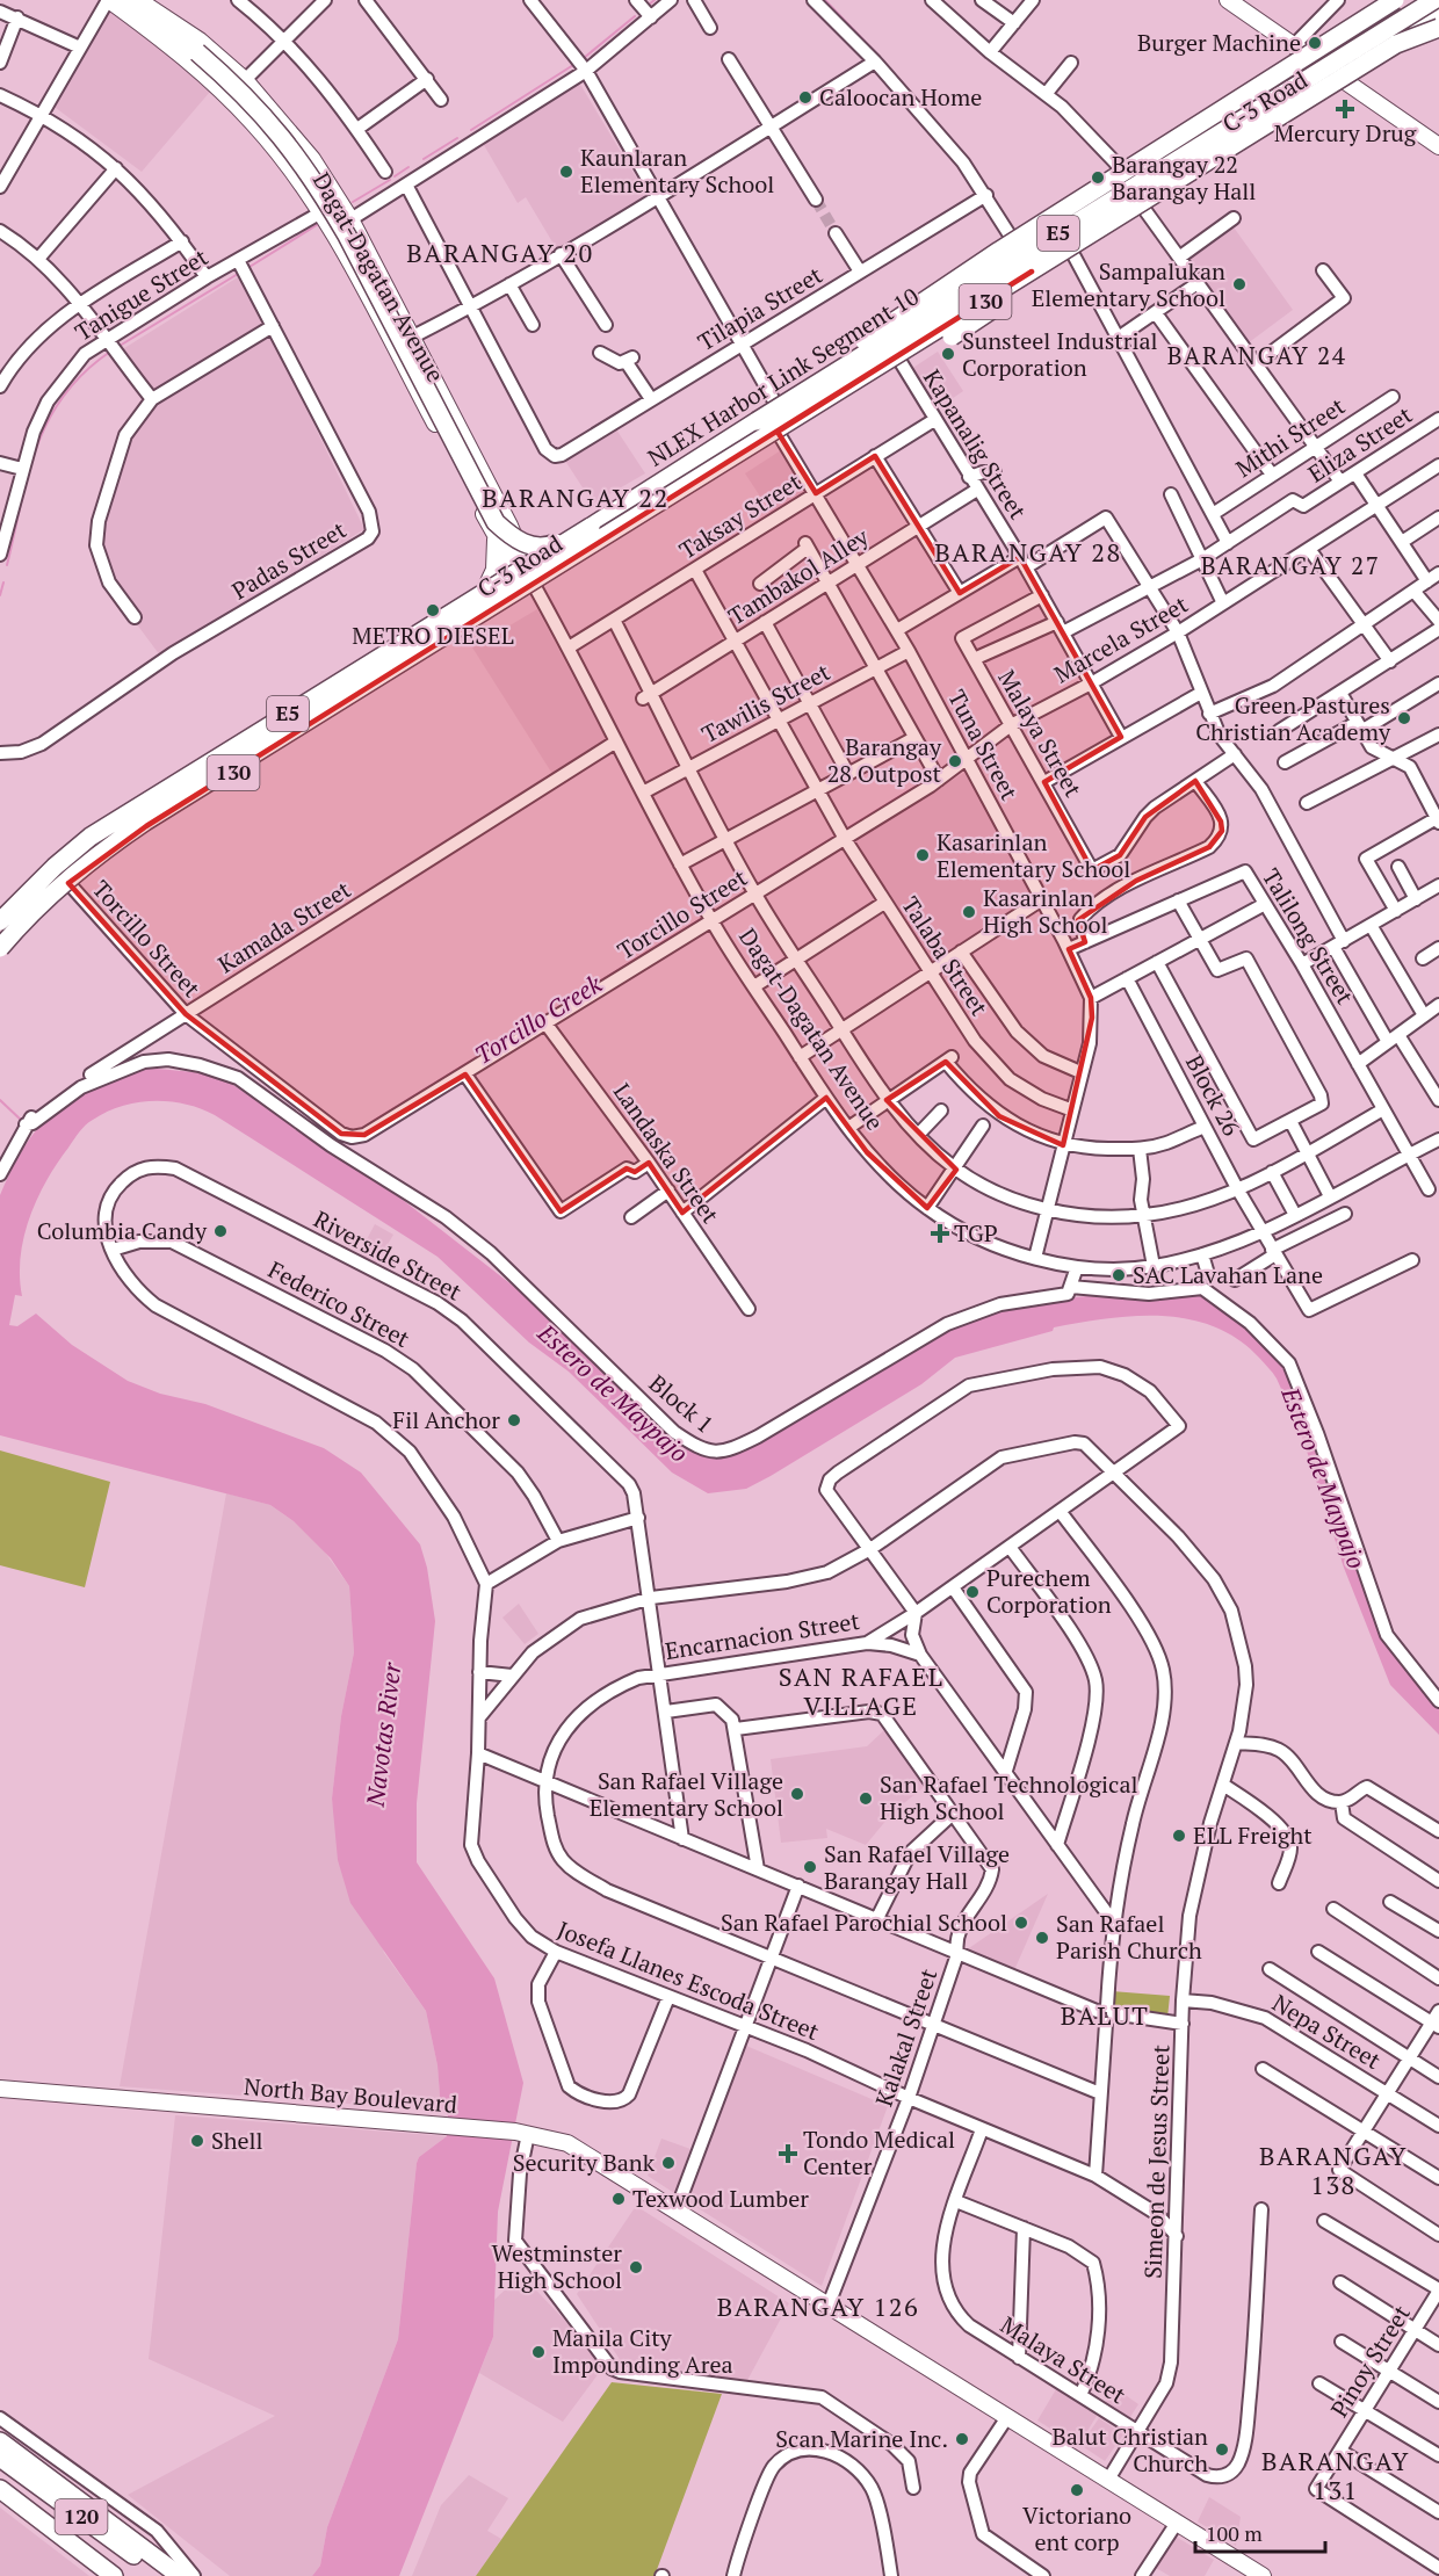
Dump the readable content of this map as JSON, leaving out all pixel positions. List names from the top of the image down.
{
  "streets": {
    "highway": ["E5", "NLEX Harbor Link Segment 10", "120"],
    "main road": [
      "C-3 Road",
      "Dagat-Dagatan Avenue",
      "130",
      "North Bay Boulevard"
    ],
    "street": [
      "Tanigue Street",
      "Tilapia Street",
      "Mithi Street",
      "Kapanalig Street",
      "Eliza Street",
      "Taksay Street",
      "Padas Street",
      "Tambakol Alley",
      "Marcela Street",
      "Tawilis Street",
      "Malaya Street",
      "Tuna Street",
      "Torcillo Street",
      "Kamada Street",
      "Talilong Street",
      "Talaba Street",
      "Block 26",
      "Landaska Street",
      "Riverside Street",
      "Federico Street",
      "Block 1",
      "Encarnacion Street",
      "Josefa Llanes Escoda Street",
      "Nepa Street",
      "Kalakal Street",
      "Simeon de Jesus Street",
      "Pinoy Street"
    ]
  },
  "crossings": [
    ["C-3 Road", "Dagat-Dagatan Avenue"],
    ["C-3 Road", "NLEX Harbor Link Segment 10"],
    ["C-3 Road", "Kapanalig Street"],
    ["C-3 Road", "Tuna Street"],
    ["C-3 Road", "Torcillo Street"],
    ["Dagat-Dagatan Avenue", "Tanigue Street"],
    ["Dagat-Dagatan Avenue", "Taksay Street"],
    ["Dagat-Dagatan Avenue", "Tawilis Street"],
    ["Dagat-Dagatan Avenue", "Tuna Street"],
    ["Dagat-Dagatan Avenue", "Torcillo Street"],
    ["Dagat-Dagatan Avenue", "Kamada Street"],
    ["Dagat-Dagatan Avenue", "Talilong Street"],
    ["Dagat-Dagatan Avenue", "Block 26"],
    ["Tanigue Street", "Padas Street"],
    ["Kapanalig Street", "Taksay Street"],
    ["Kapanalig Street", "Tambakol Alley"],
    ["Kapanalig Street", "Marcela Street"],
    ["Kapanalig Street", "Malaya Street"],
    ["Taksay Street", "Tuna Street"],
    ["Taksay Street", "Talaba Street"],
    ["Tambakol Alley", "Tuna Street"],
    ["Tambakol Alley", "Talaba Street"],
    ["Marcela Street", "Malaya Street"],
    ["Marcela Street", "Tuna Street"],
    ["Marcela Street", "Torcillo Street"],
    ["Tawilis Street", "Tuna Street"],
    ["Tawilis Street", "Talaba Street"],
    ["Malaya Street", "Josefa Llanes Escoda Street"],
    ["Malaya Street", "Simeon de Jesus Street"],
    ["Tuna Street", "Torcillo Street"],
    ["Tuna Street", "Talilong Street"],
    ["Tuna Street", "Talaba Street"],
    ["Torcillo Street", "Kamada Street"],
    ["Torcillo Street", "Talaba Street"],
    ["Torcillo Street", "Landaska Street"],
    ["Kamada Street", "Block 1"],
    ["Riverside Street", "Federico Street"],
    ["Riverside Street", "Encarnacion Street"],
    ["Riverside Street", "Josefa Llanes Escoda Street"],
    ["Riverside Street", "Simeon de Jesus Street"],
    ["Federico Street", "Josefa Llanes Escoda Street"],
    ["Encarnacion Street", "Simeon de Jesus Street"],
    ["Josefa Llanes Escoda Street", "Kalakal Street"],
    ["Josefa Llanes Escoda Street", "Simeon de Jesus Street"],
    ["Nepa Street", "Simeon de Jesus Street"],
    ["Kalakal Street", "North Bay Boulevard"],
    ["North Bay Boulevard", "Simeon de Jesus Street"]
  ],
  "districts": [
    "BARANGAY 20",
    "BARANGAY 24",
    "BARANGAY 22",
    "BARANGAY 28",
    "BARANGAY 27",
    "SAN RAFAEL VILLAGE",
    "BALUT",
    "BARANGAY 138",
    "BARANGAY 126",
    "BARANGAY 131"
  ],
  "water": ["Torcillo Creek", "Estero de Maypajo", "Navotas River"],
  "places": {
    "other": [
      "Burger Machine",
      "Caloocan Home",
      "Kaunlaran Elementary School",
      "Barangay 22 Barangay Hall",
      "Sampalukan Elementary School",
      "Sunsteel Industrial Corporation",
      "METRO DIESEL",
      "Green Pastures Christian Academy",
      "Barangay 28 Outpost",
      "Kasarinlan Elementary School",
      "Kasarinlan High School",
      "Columbia Candy",
      "SAC Lavahan Lane",
      "Fil Anchor",
      "Purechem Corporation",
      "San Rafael Village Elementary School",
      "San Rafael Technological High School",
      "ELL Freight",
      "San Rafael Village Barangay Hall",
      "San Rafael Parochial School",
      "San Rafael Parish Church",
      "Shell",
      "Security Bank",
      "Texwood Lumber",
      "Westminster High School",
      "Manila City Impounding Area",
      "Scan Marine Inc.",
      "Balut Christian Church",
      "Victoriano ent corp"
    ],
    "health": ["Mercury Drug", "TGP", "Tondo Medical Center"]
  },
  "scale_bar": "100 m"
}
